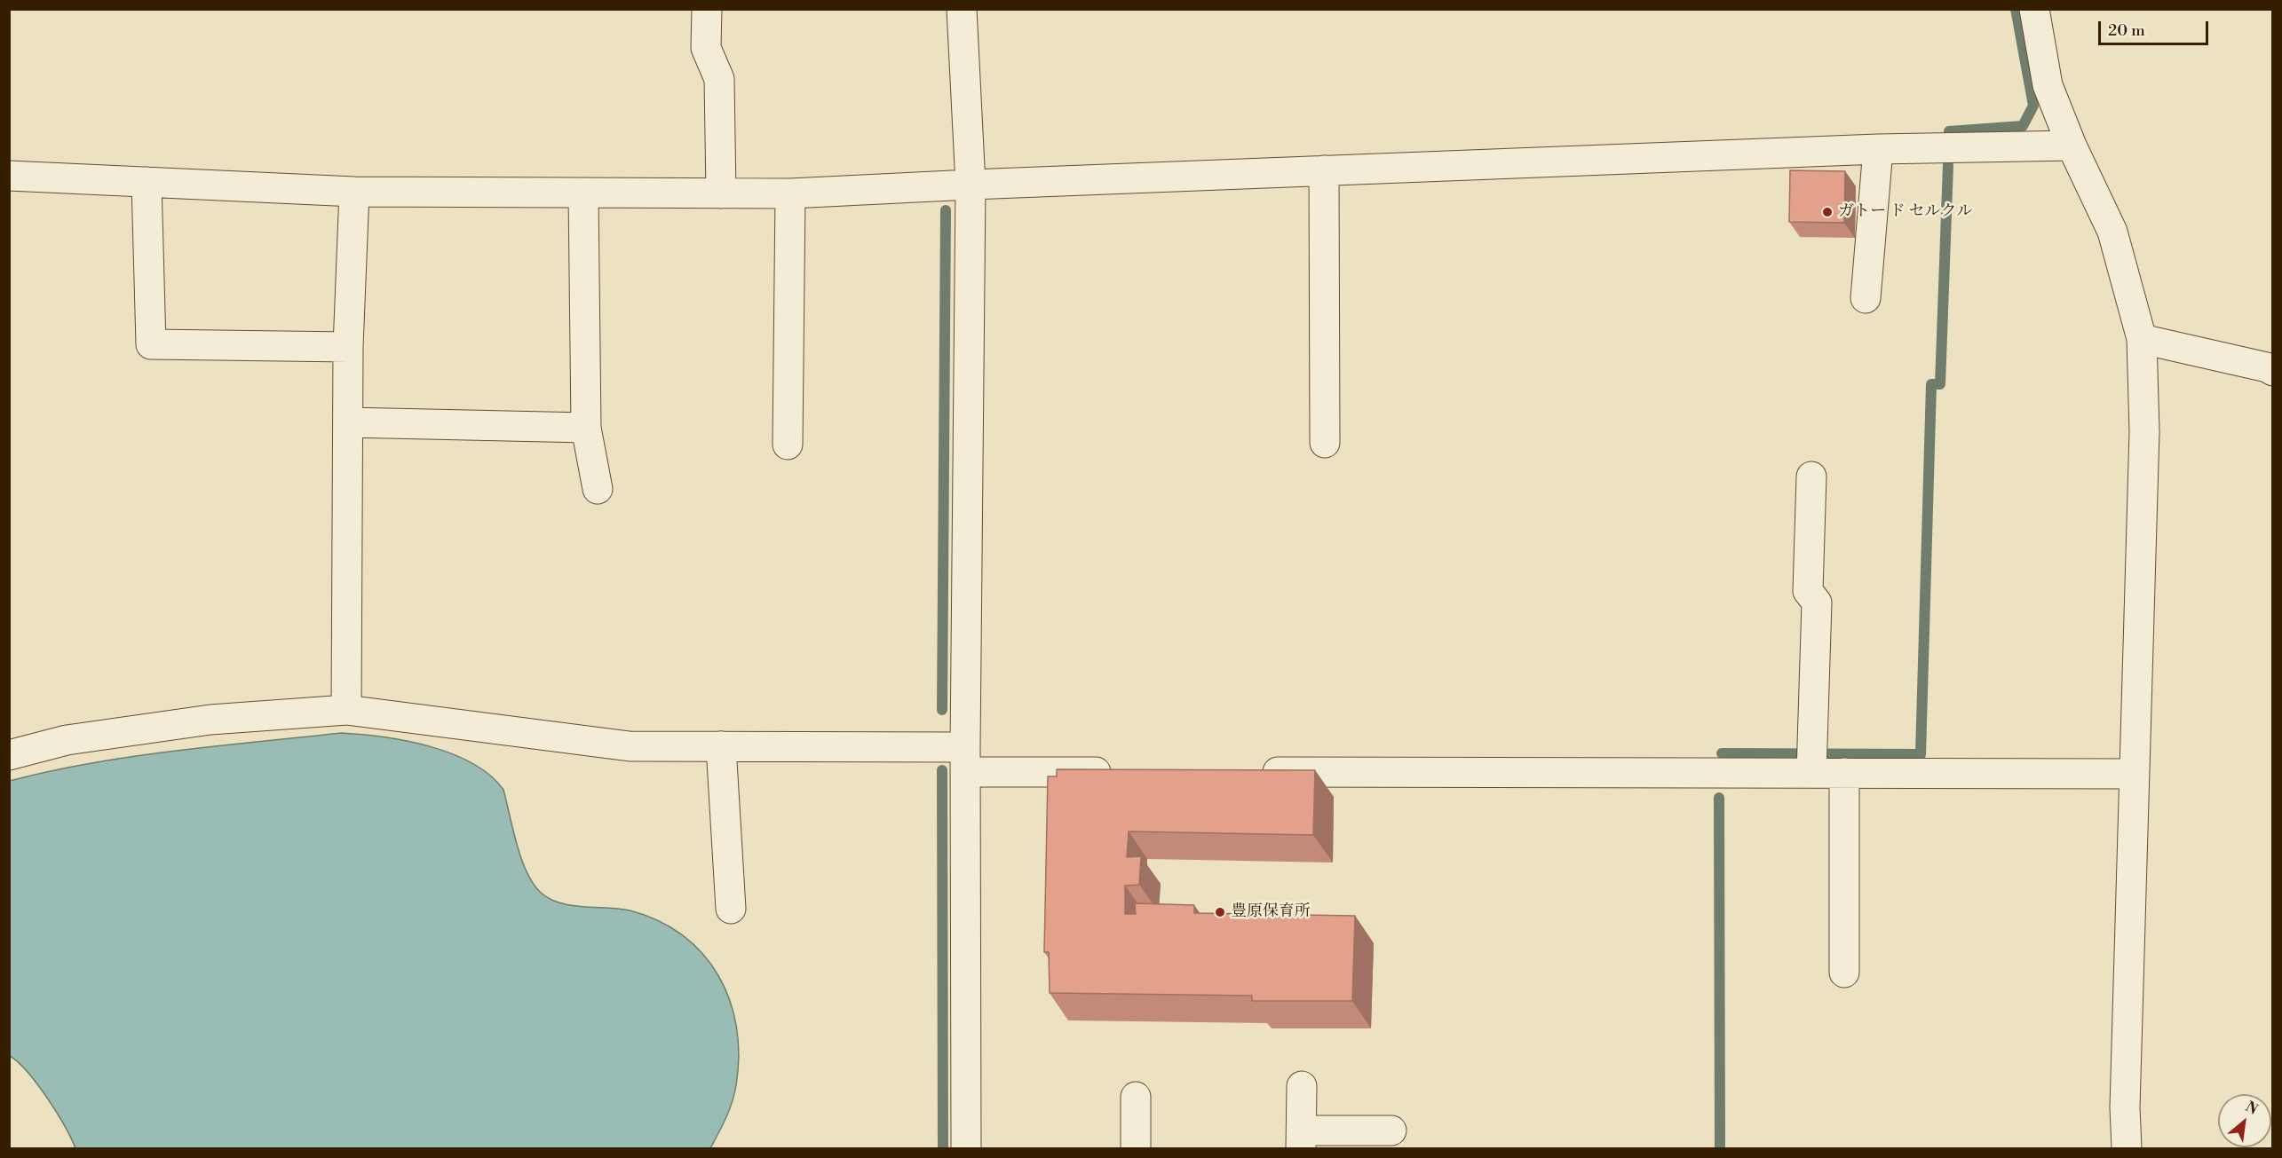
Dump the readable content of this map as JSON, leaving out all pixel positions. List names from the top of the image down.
{
  "places": ["ガトー ド セルクル", "豊原保育所"],
  "scale_bar": "20 m",
  "north": "top right"
}
